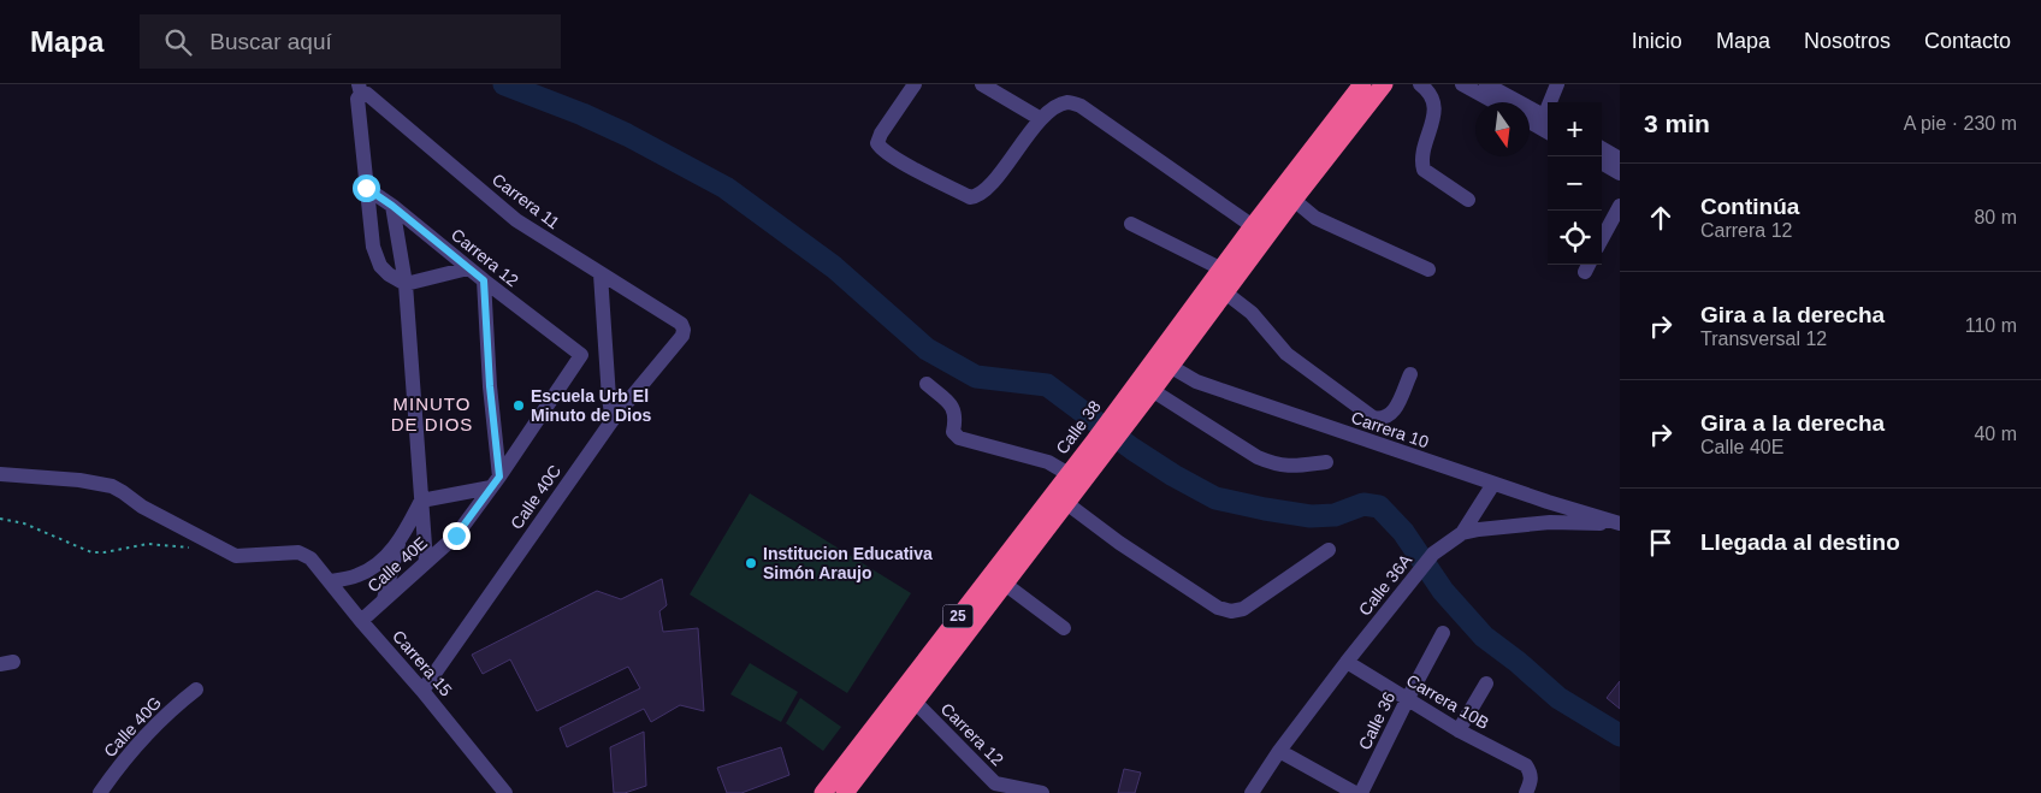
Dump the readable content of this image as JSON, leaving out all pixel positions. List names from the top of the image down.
{
  "streets": {
    "highway": ["Calle 38", "25"],
    "street": [
      "Carrera 11",
      "Carrera 12",
      "Carrera 10",
      "Calle 40C",
      "Calle 40E",
      "Calle 36A",
      "Carrera 15",
      "Carrera 10B",
      "Calle 36",
      "Calle 40G"
    ]
  },
  "crossings": [
    ["Carrera 11", "Calle 40C"],
    ["Carrera 12", "Calle 38"],
    ["Carrera 12", "Calle 40E"],
    ["Calle 38", "Carrera 10"],
    ["Carrera 10", "Calle 36A"],
    ["Calle 40C", "Carrera 15"],
    ["Calle 40E", "Carrera 15"],
    ["Calle 36A", "Carrera 10B"],
    ["Carrera 10B", "Calle 36"]
  ],
  "districts": ["MINUTO DE DIOS"],
  "places": ["Escuela Urb El Minuto de Dios", "Institucion Educativa Simón Araujo"],
  "north": "bottom",
  "page": {
    "header": "Mapa",
    "search": "Buscar aquí",
    "nav": [
      "Inicio",
      "Mapa",
      "Nosotros",
      "Contacto"
    ],
    "heading": ["3 min", "A pie · 230 m"],
    "map_buttons": ["+", "−"],
    "list": [
      ["Continúa", "Carrera 12", "80 m"],
      ["Gira a la derecha", "Transversal 12", "110 m"],
      ["Gira a la derecha", "Calle 40E", "40 m"],
      "Llegada al destino"
    ]
  }
}
